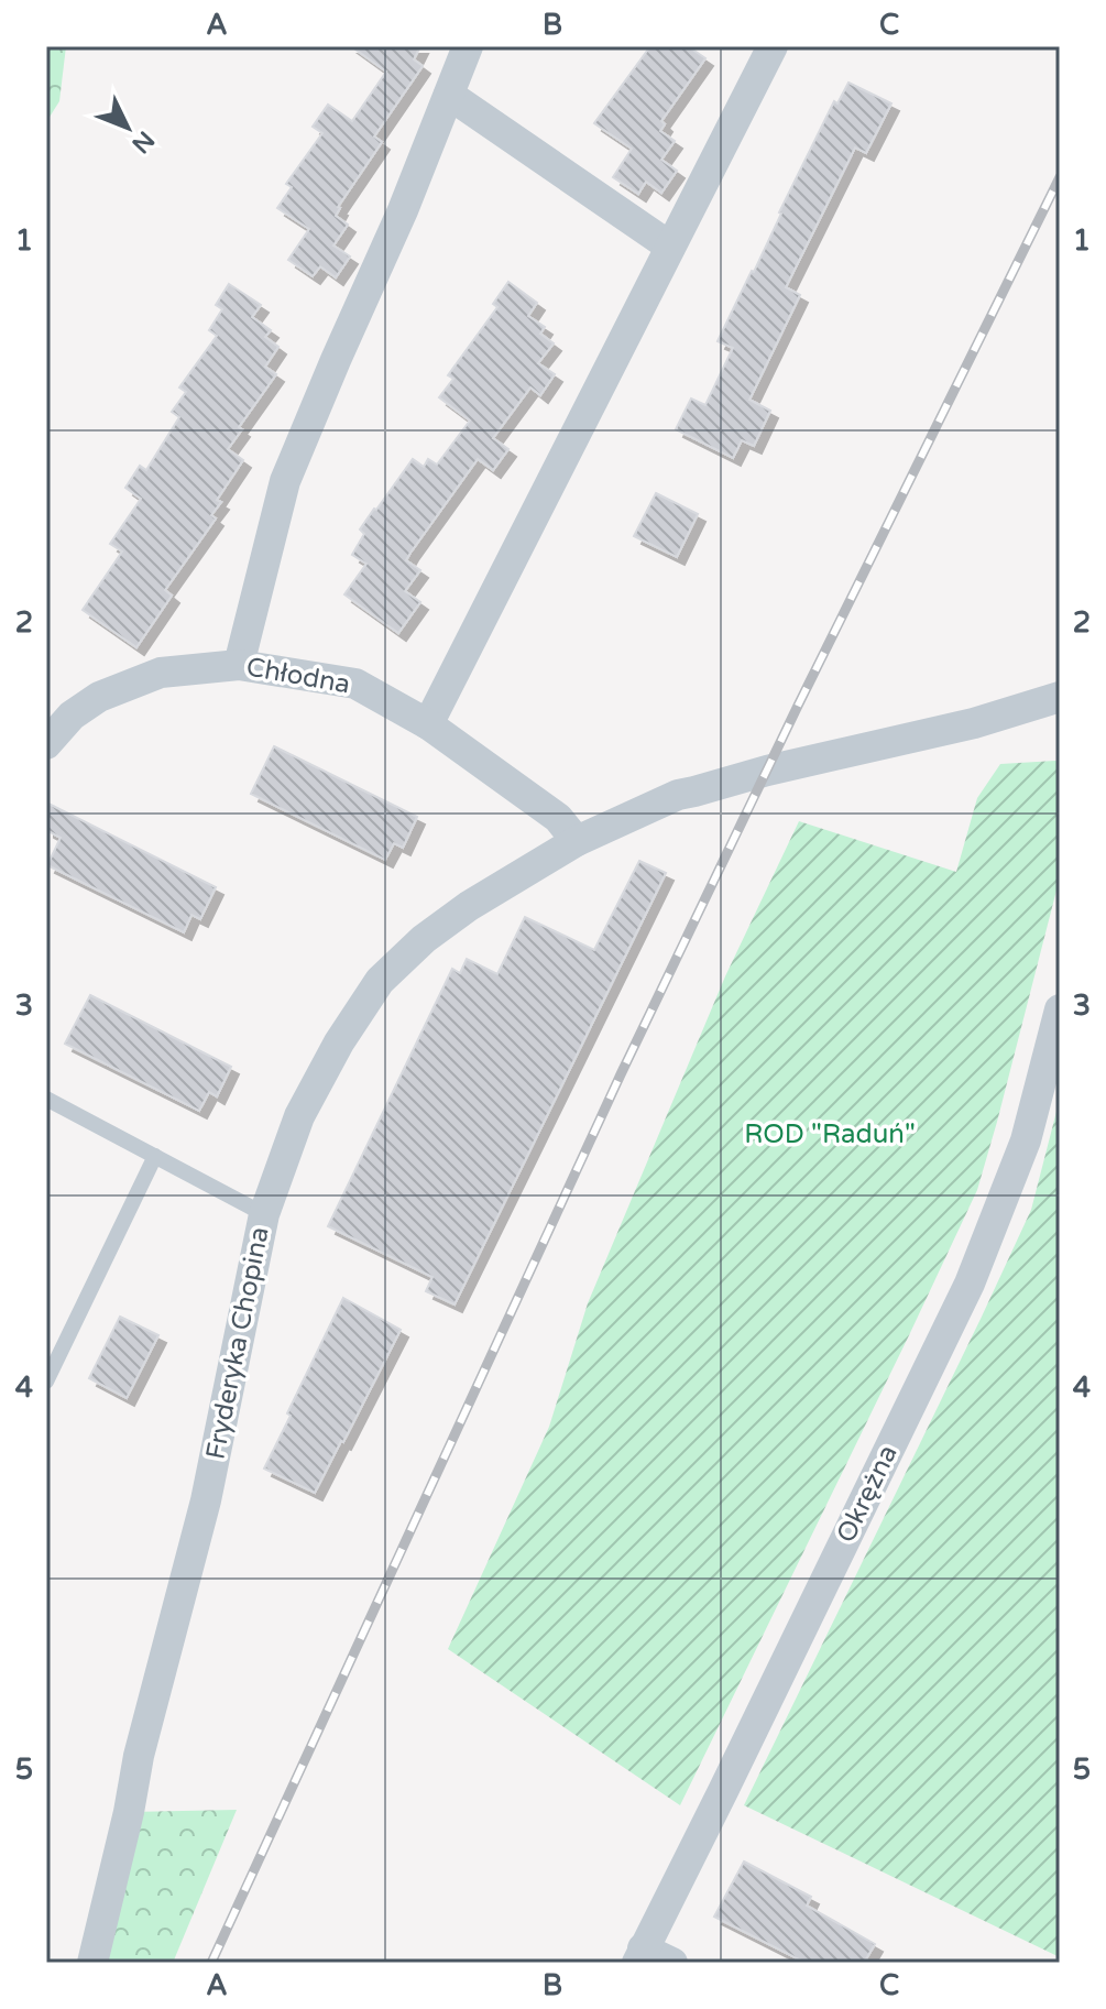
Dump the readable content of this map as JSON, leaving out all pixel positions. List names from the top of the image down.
{
  "streets": {
    "street": ["Chłodna", "Fryderyka Chopina", "Okrężna"]
  },
  "crossings": [
    ["Chłodna", "Fryderyka Chopina"]
  ],
  "parks": ["ROD \"Raduń\""],
  "north": "bottom right",
  "grid": {
    "columns": ["A", "B", "C"],
    "rows": [
      "1",
      "2",
      "3",
      "4",
      "5"
    ]
  }
}
